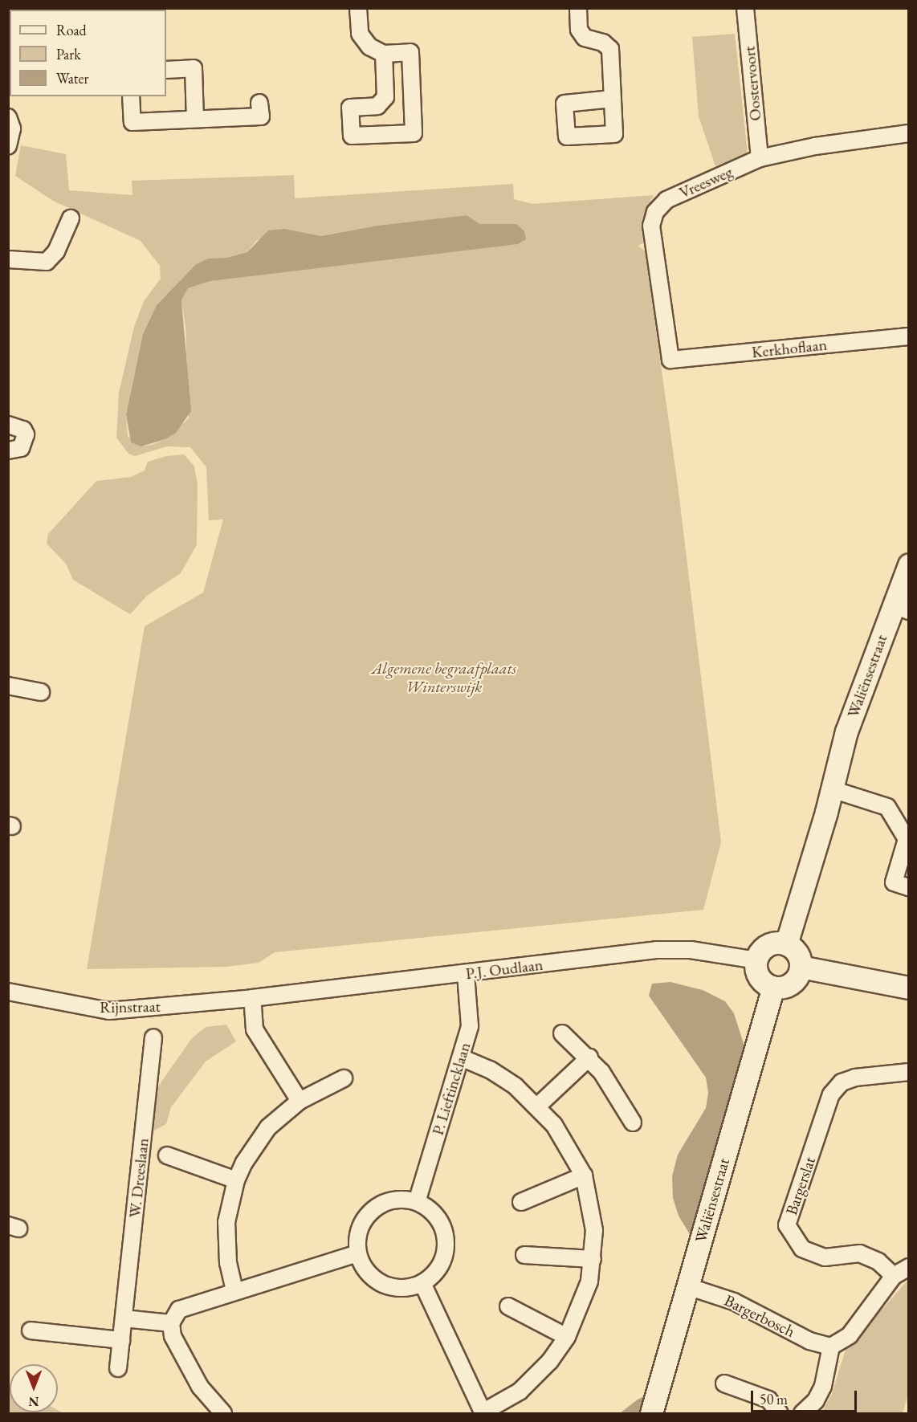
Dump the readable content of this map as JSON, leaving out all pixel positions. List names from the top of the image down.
{
  "streets": {
    "street": [
      "Oostervoort",
      "Vreesweg",
      "Kerkhoflaan",
      "Waliënsestraat",
      "P.J. Oudlaan",
      "Rijnstraat",
      "P. Lieftincklaan",
      "W. Dreeslaan",
      "Bargerslat",
      "Bargerbosch"
    ]
  },
  "crossings": [
    ["Oostervoort", "Vreesweg"],
    ["Vreesweg", "Kerkhoflaan"],
    ["Waliënsestraat", "P.J. Oudlaan"],
    ["Waliënsestraat", "Bargerbosch"],
    ["P.J. Oudlaan", "Rijnstraat"],
    ["P.J. Oudlaan", "P. Lieftincklaan"]
  ],
  "parks": ["Algemene begraafplaats Winterswijk"],
  "legend": ["Road", "Park", "Water"],
  "scale_bar": "50 m",
  "north": "bottom"
}
